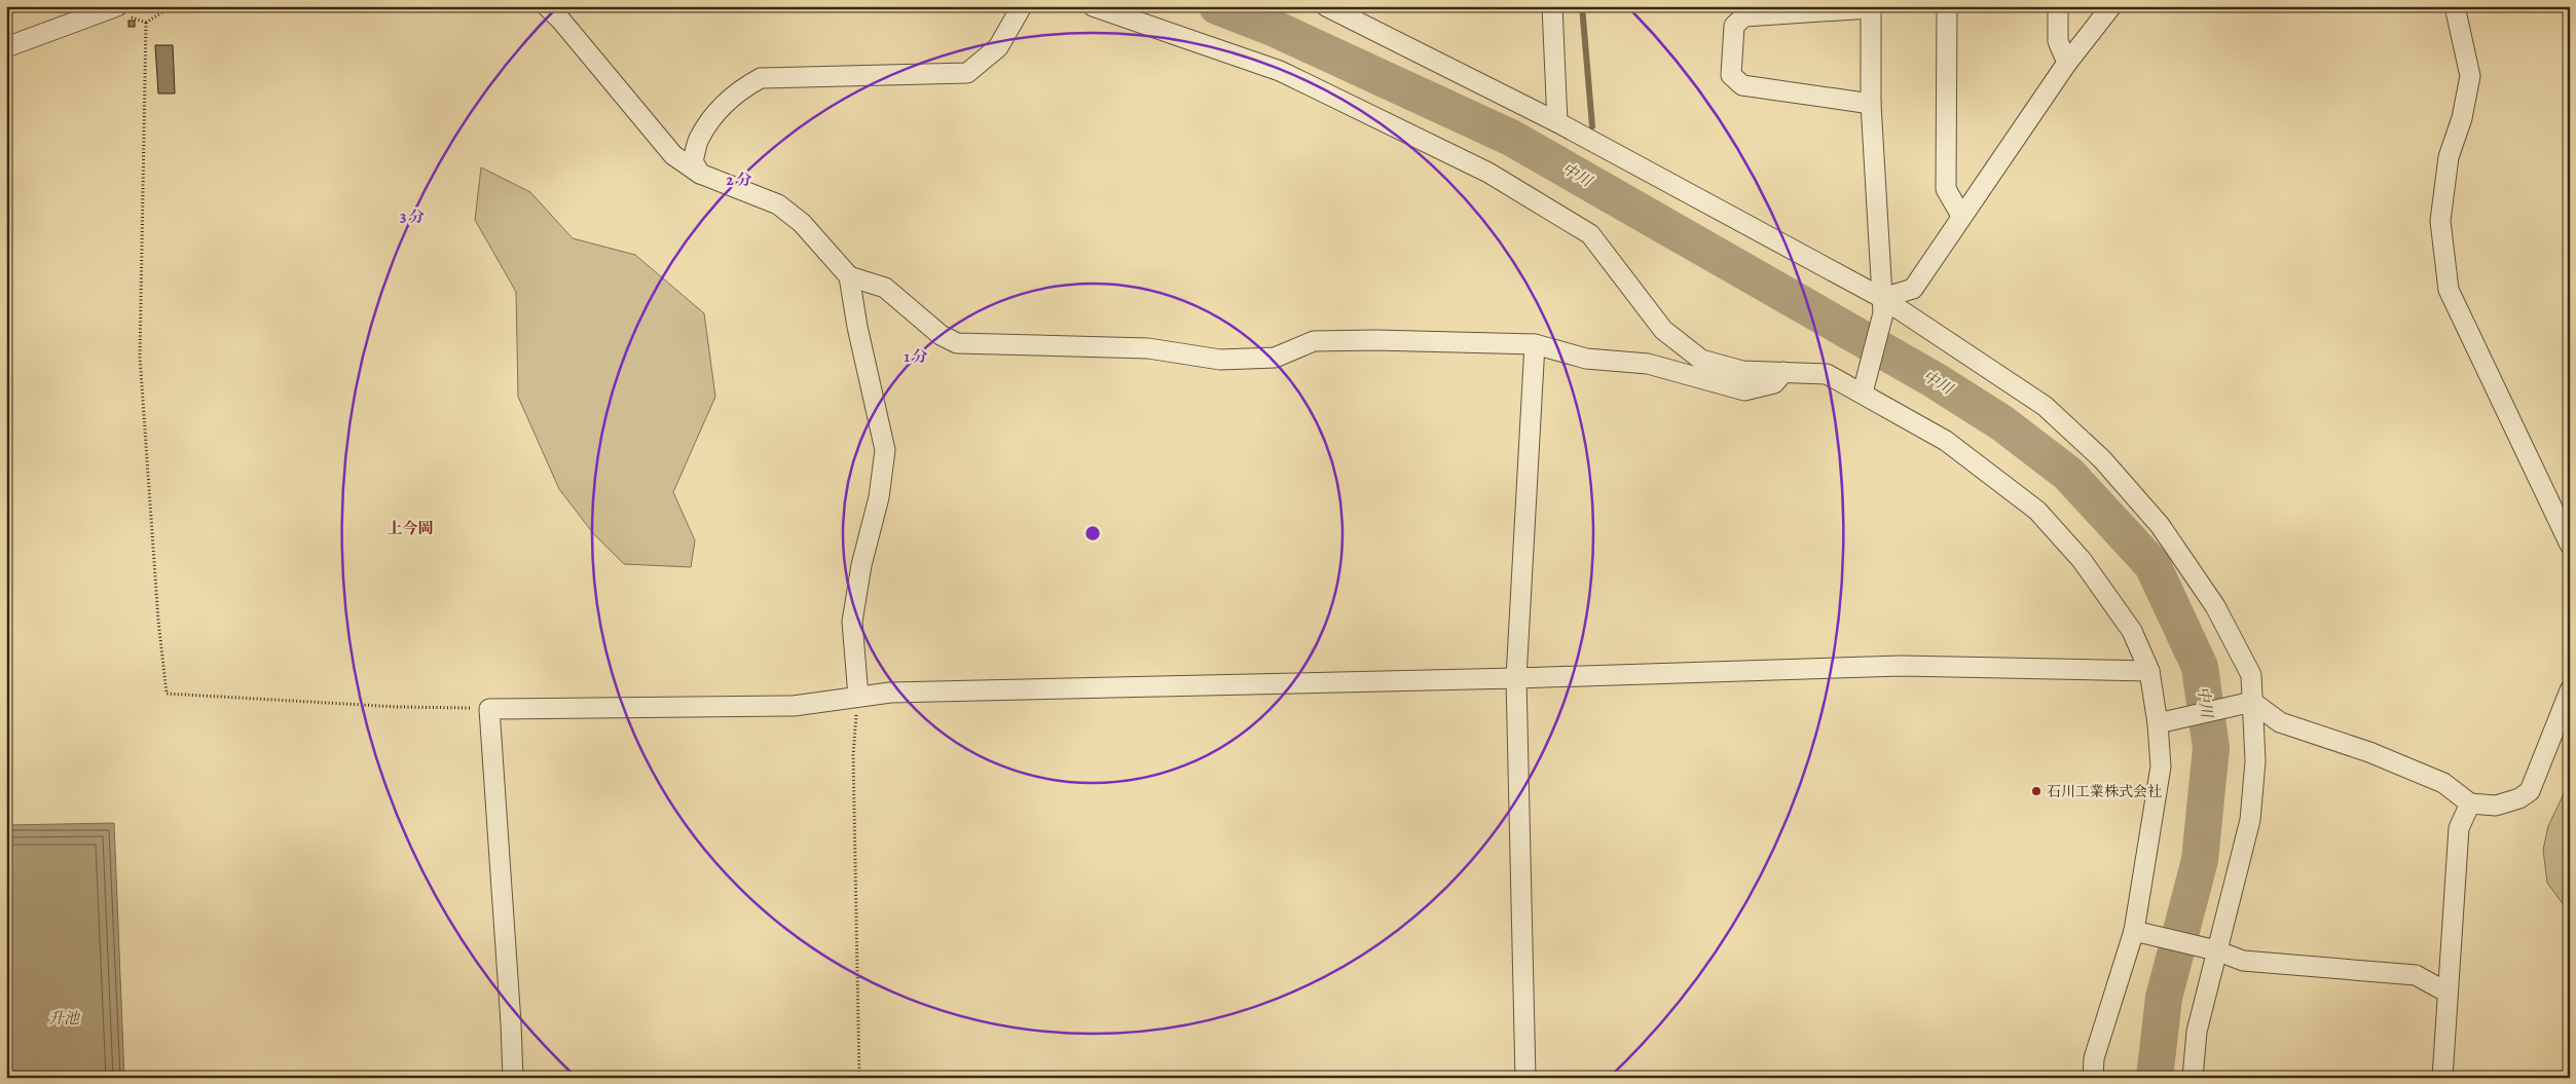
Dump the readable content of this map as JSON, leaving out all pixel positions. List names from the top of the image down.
{
  "districts": ["上今岡"],
  "water": ["中川", "升池"],
  "places": ["石川工業株式会社"],
  "rings": ["2 分", "3 分", "1 分"]
}
